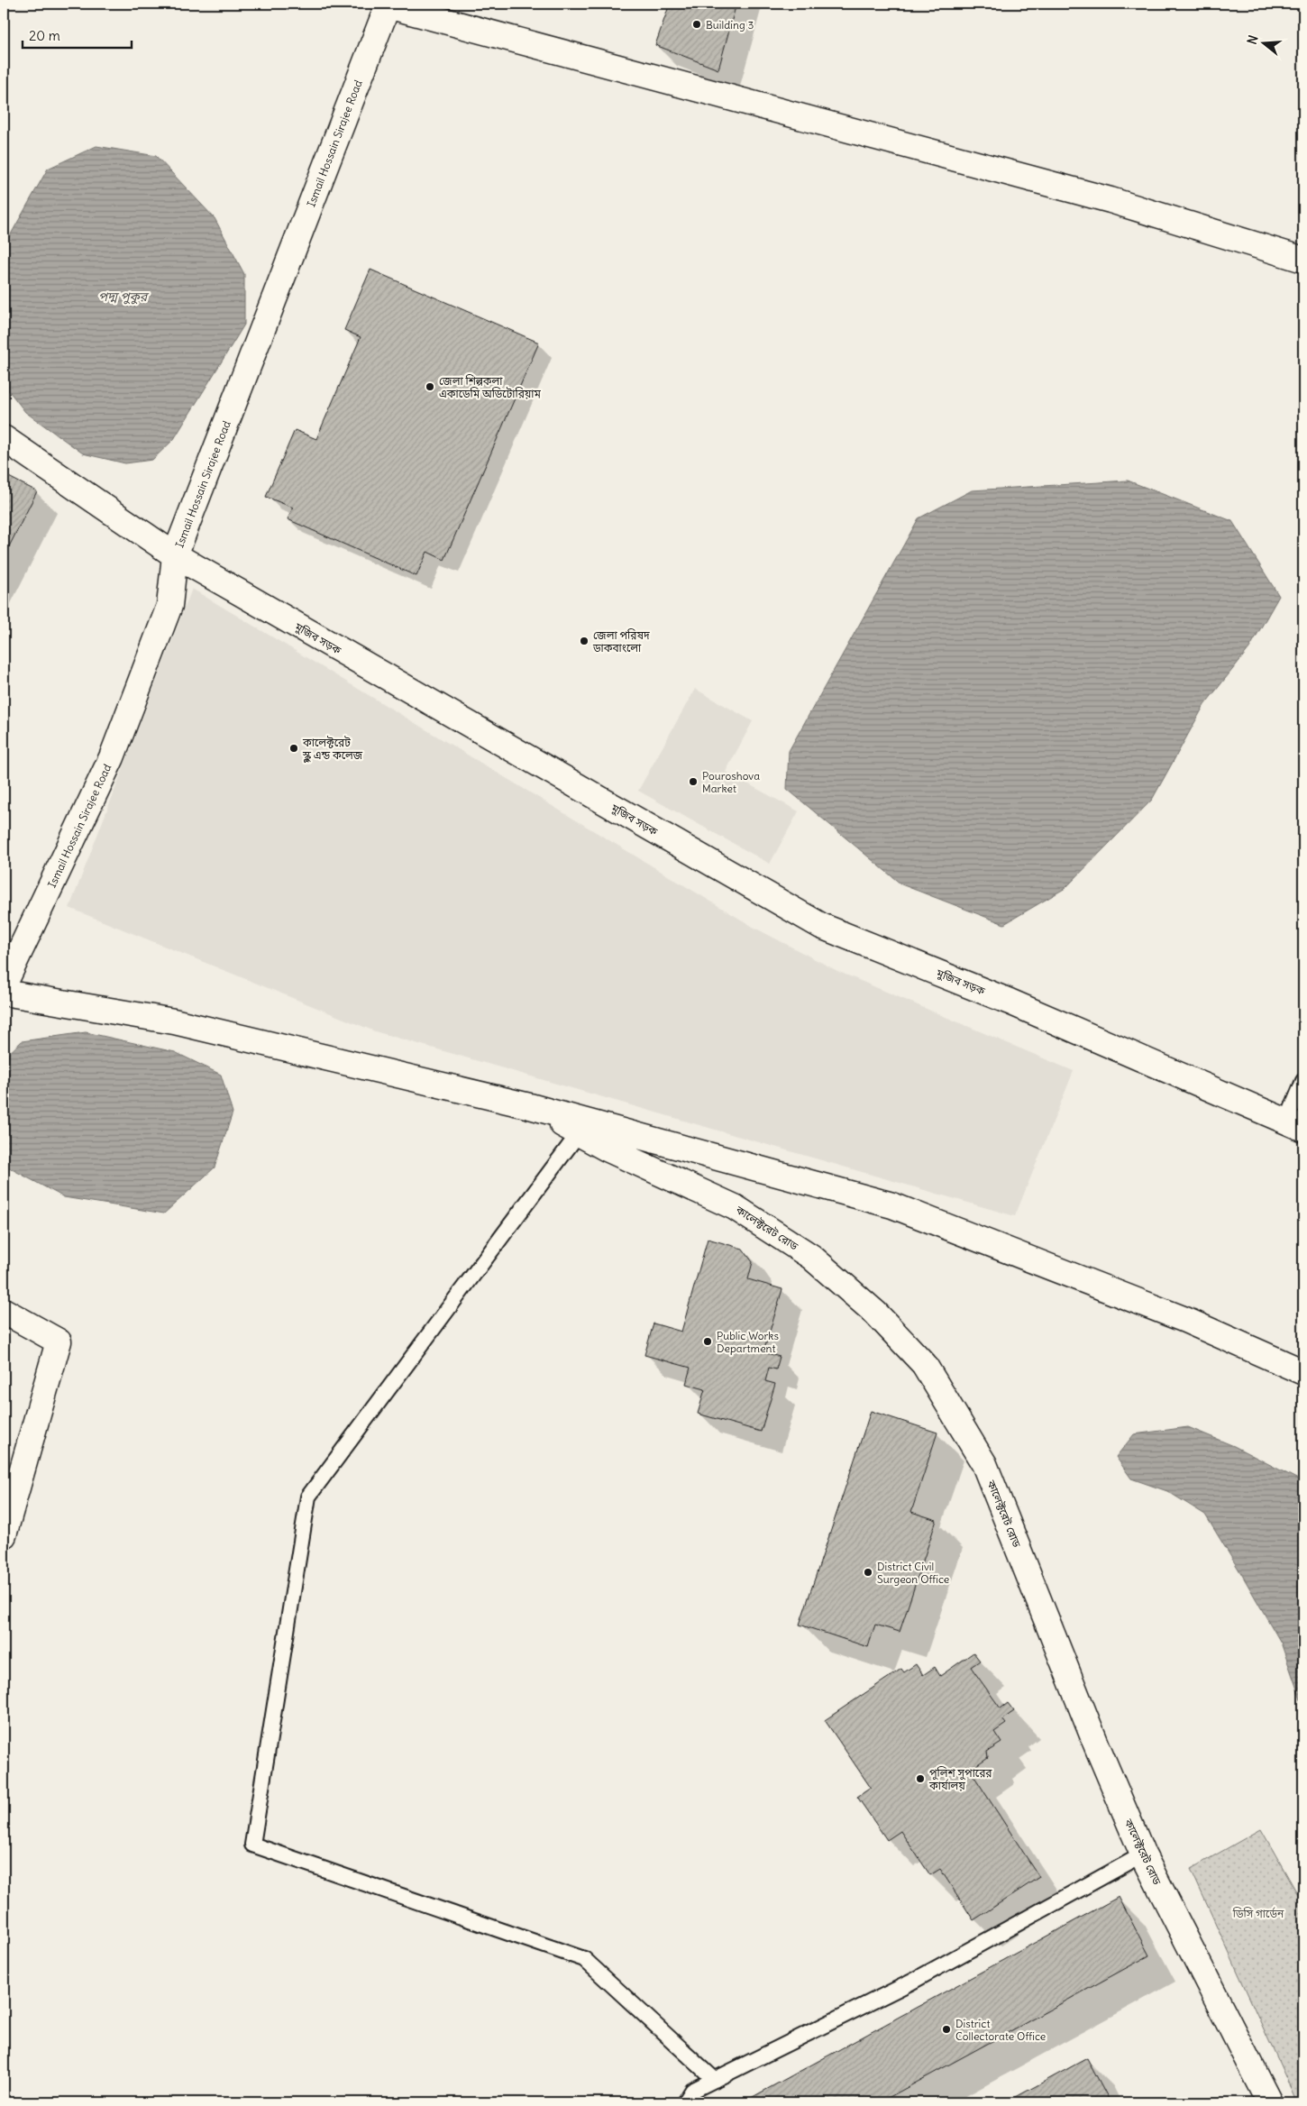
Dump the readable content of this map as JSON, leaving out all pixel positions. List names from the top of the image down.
{
  "streets": {
    "street": ["Ismail Hossain Sirajee Road", "মুজিব সড়ক", "কালেক্টরেট রোড"]
  },
  "crossings": [
    ["Ismail Hossain Sirajee Road", "মুজিব সড়ক"]
  ],
  "water": ["পদ্ম পুকুর"],
  "parks": ["ডিসি গার্ডেন"],
  "places": [
    "Building 3",
    "জেলা শিল্পকলা একাডেমি অডিটোরিয়াম",
    "জেলা পরিষদ ডাকবাংলো",
    "কালেক্টরেট স্কুল এন্ড কলেজ",
    "Pouroshova Market",
    "Public Works Department",
    "District Civil Surgeon Office",
    "পুলিশ সুপারের কার্যালয়",
    "District Collectorate Office"
  ],
  "scale_bar": "20 m",
  "north": "left"
}
